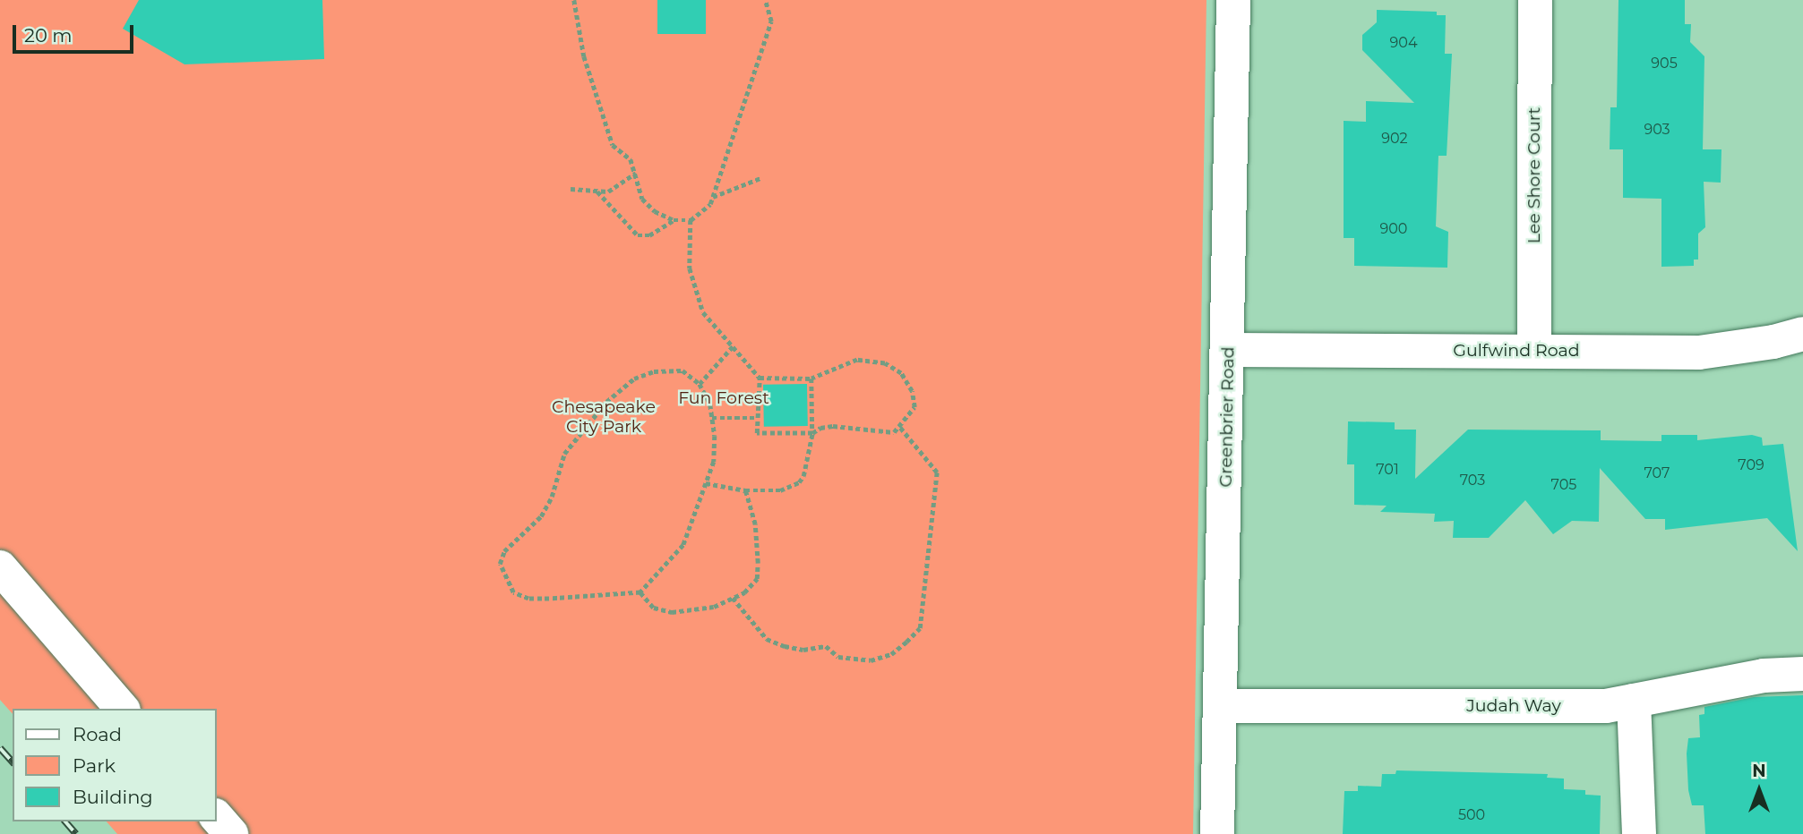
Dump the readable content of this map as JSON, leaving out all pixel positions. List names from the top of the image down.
{
  "streets": {
    "street": [
      "Lee Shore Court",
      "Gulfwind Road",
      "Greenbrier Road",
      "Judah Way"
    ]
  },
  "crossings": [
    ["Lee Shore Court", "Gulfwind Road"],
    ["Gulfwind Road", "Greenbrier Road"],
    ["Greenbrier Road", "Judah Way"]
  ],
  "parks": ["Fun Forest", "Chesapeake City Park"],
  "house_numbers": [
    "904",
    "905",
    "903",
    "902",
    "900",
    "709",
    "701",
    "707",
    "703",
    "705",
    "500"
  ],
  "legend": ["Road", "Park", "Building"],
  "scale_bar": "20 m",
  "north": "top"
}
